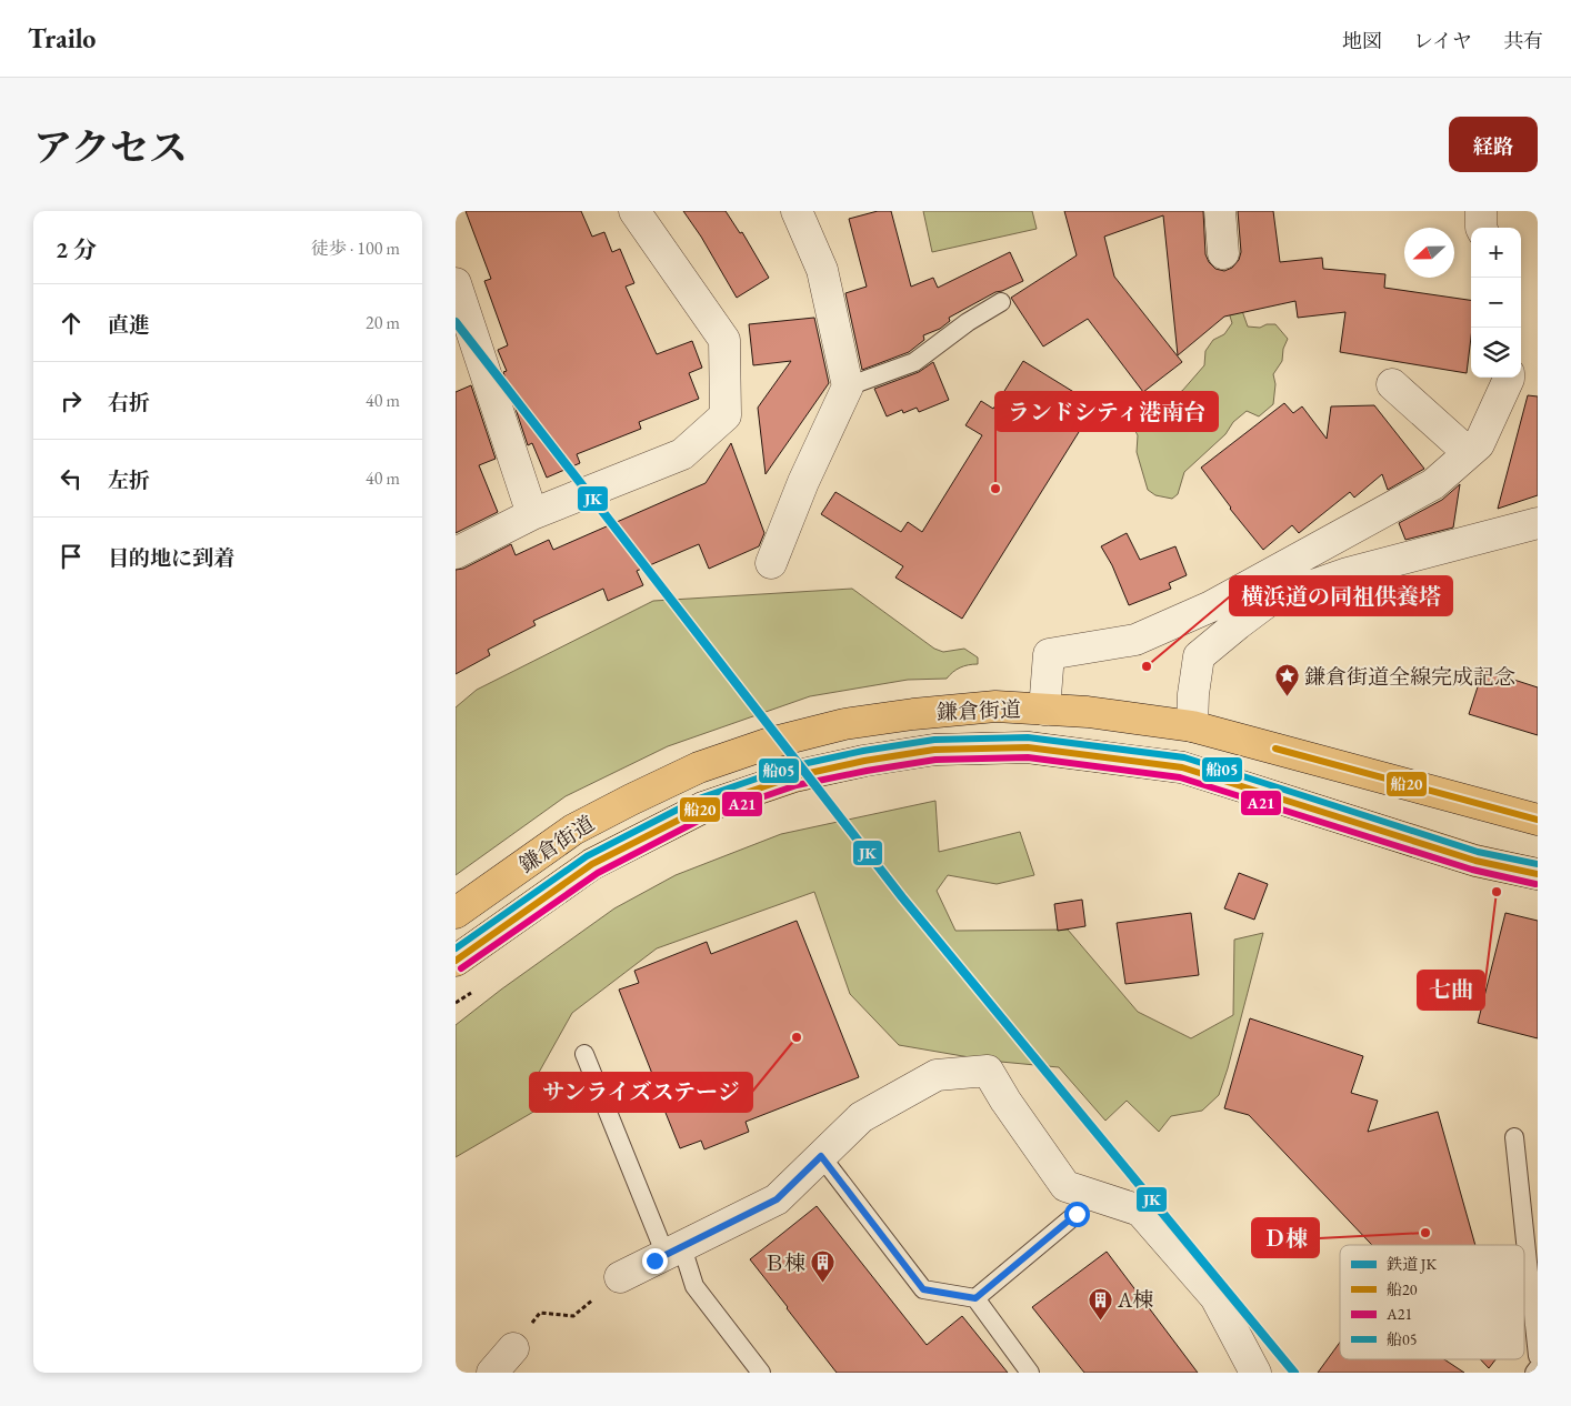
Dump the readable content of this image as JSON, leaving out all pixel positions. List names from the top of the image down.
{
  "streets": {
    "main road": ["鎌倉街道"]
  },
  "places": {
    "other": [
      "ランドシティ港南台",
      "横浜道の同祖供養塔",
      "七曲",
      "サンライズステージ",
      "Ｄ棟"
    ],
    "place": ["鎌倉街道全線完成記念"],
    "building": ["Ｂ棟", "A棟"]
  },
  "lines": [
    "rail line JK",
    "transit line 船05",
    "transit line 船20",
    "transit line A21"
  ],
  "legend": [
    "鉄道 JK",
    "船20",
    "A21",
    "船05"
  ],
  "north": "left",
  "page": {
    "header": "Trailo",
    "nav": ["地図", "レイヤ", "共有"],
    "title": "アクセス",
    "buttons": "経路",
    "heading": ["2 分", "徒歩 · 100 m"],
    "map_buttons": ["+", "−"],
    "list": [
      ["直進", "20 m"],
      ["右折", "40 m"],
      ["左折", "40 m"],
      "目的地に到着"
    ]
  }
}
